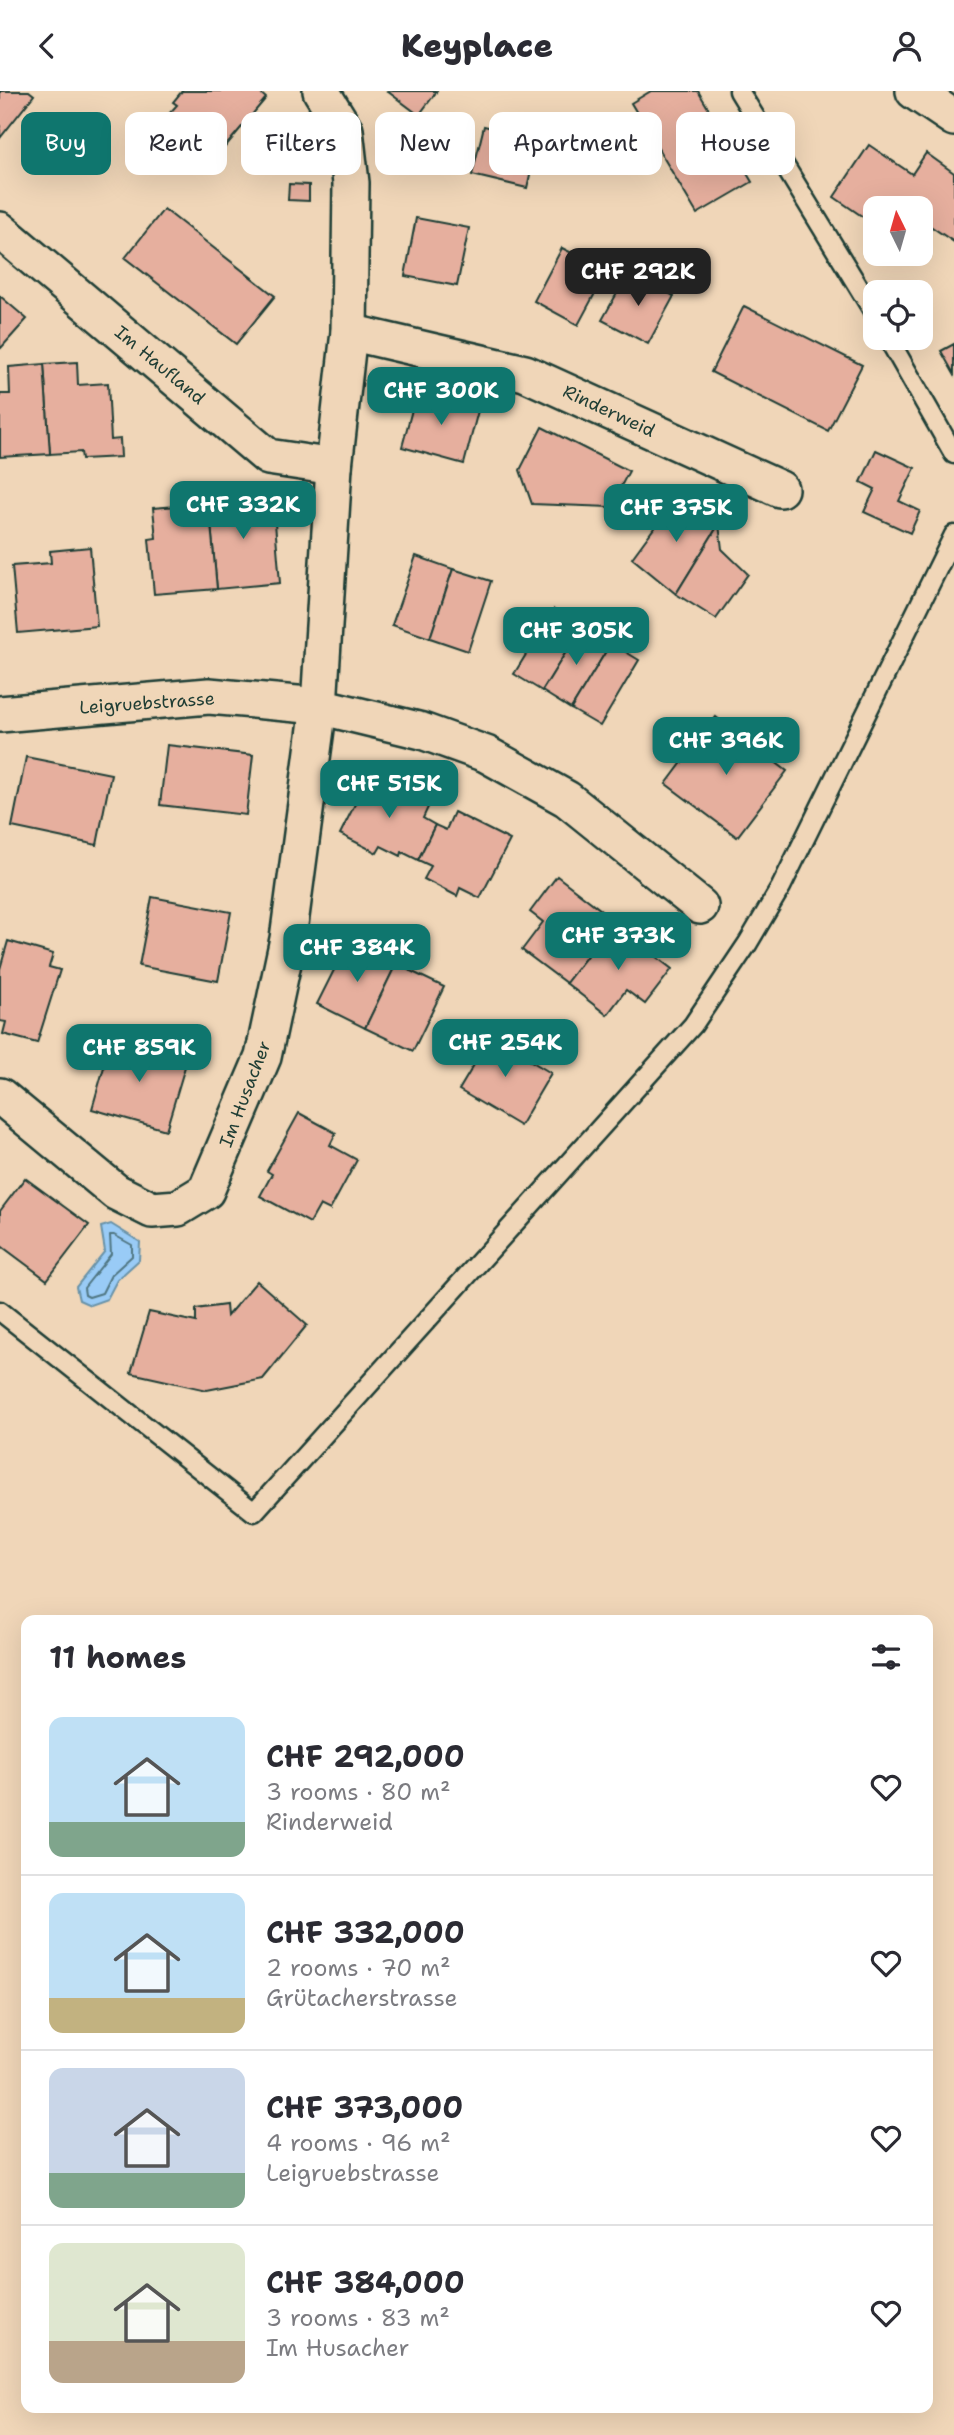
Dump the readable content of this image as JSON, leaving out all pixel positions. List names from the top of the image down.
{
  "streets": {
    "street": [
      "Im Haufland",
      "Rinderweid",
      "Leigruebstrasse",
      "Im Husacher"
    ]
  },
  "crossings": [
    ["Im Haufland", "Im Husacher"],
    ["Rinderweid", "Im Husacher"],
    ["Leigruebstrasse", "Im Husacher"]
  ],
  "north": "top",
  "page": {
    "header": "Keyplace",
    "chip": [
      "Buy",
      "Rent",
      "Filters",
      "New",
      "Apartment",
      "House"
    ],
    "price": [
      "CHF 292K",
      "CHF 300K",
      "CHF 332K",
      "CHF 375K",
      "CHF 305K",
      "CHF 396K",
      "CHF 515K",
      "CHF 373K",
      "CHF 384K",
      "CHF 254K",
      "CHF 859K"
    ],
    "heading": "11 homes",
    "list": [
      {
        "name": "CHF 292,000",
        "note": "3 rooms · 80 m² · Rinderweid"
      },
      {
        "name": "CHF 332,000",
        "note": "2 rooms · 70 m² · Grütacherstrasse"
      },
      {
        "name": "CHF 373,000",
        "note": "4 rooms · 96 m² · Leigruebstrasse"
      },
      {
        "name": "CHF 384,000",
        "note": "3 rooms · 83 m² · Im Husacher"
      }
    ]
  }
}
